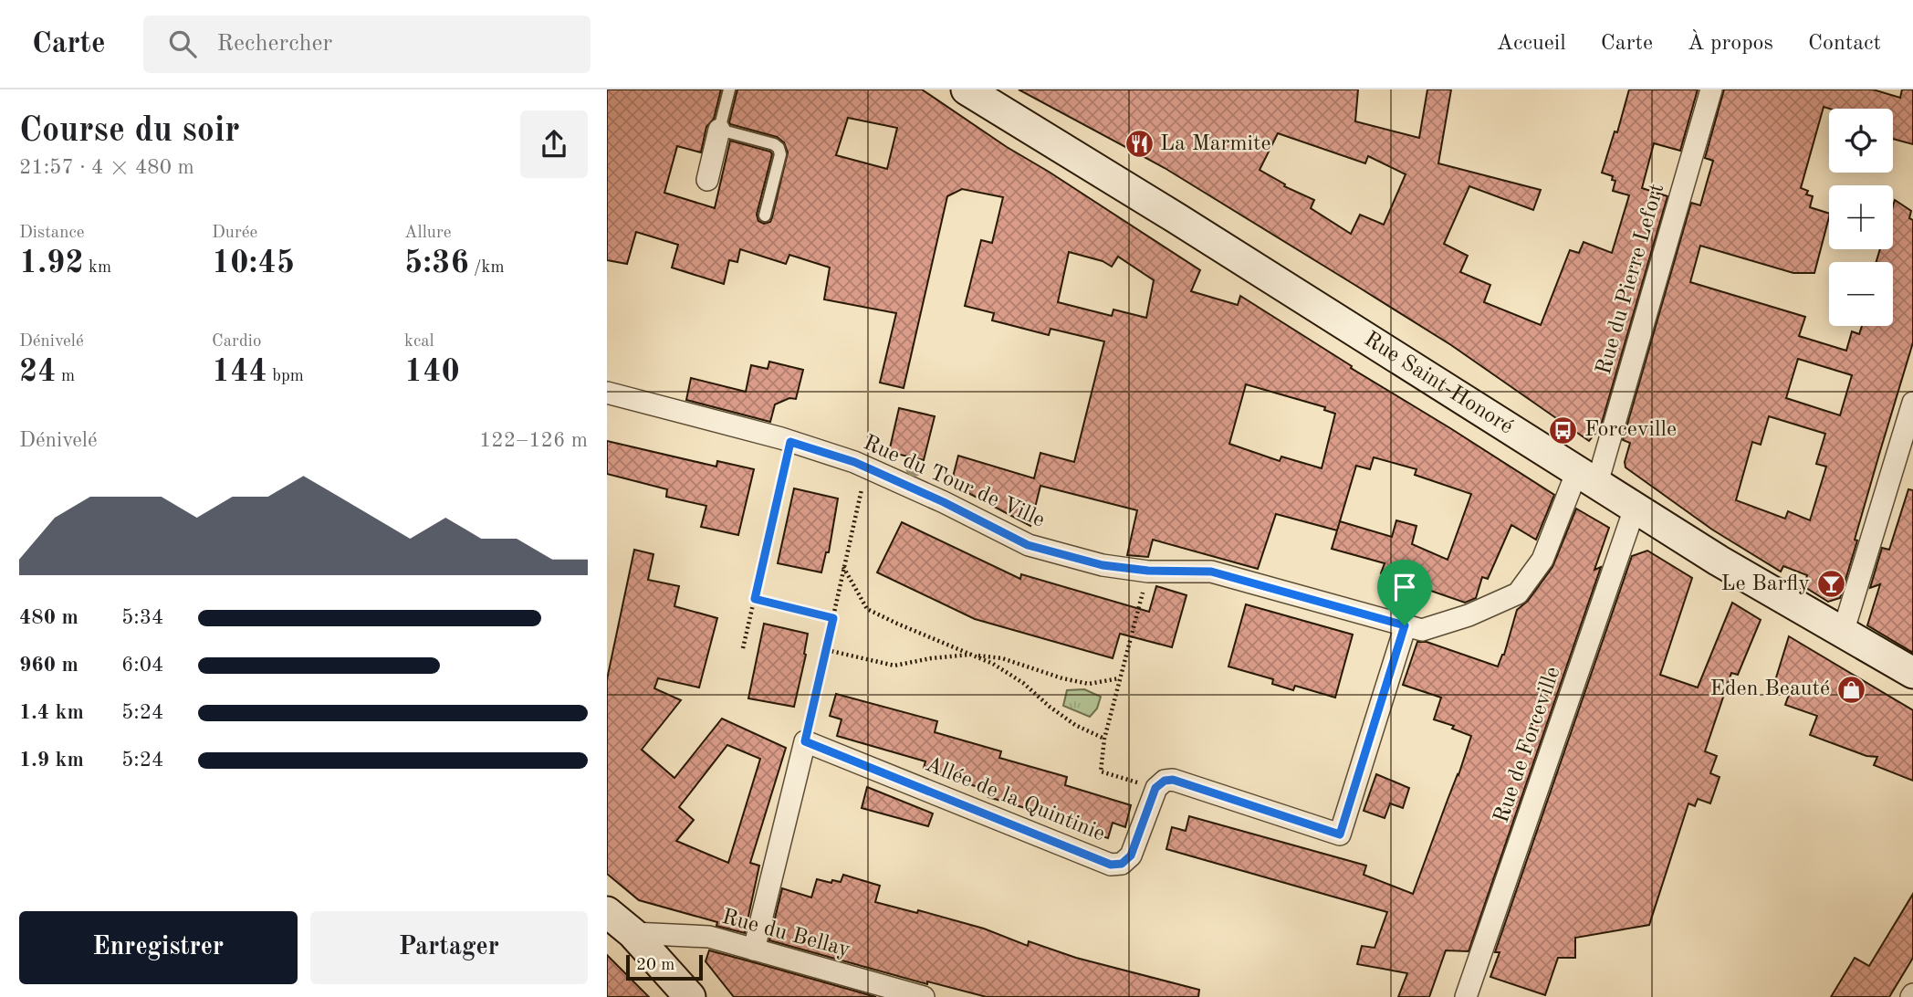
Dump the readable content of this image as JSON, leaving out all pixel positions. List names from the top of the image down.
{
  "streets": {
    "street": [
      "Rue du Pierre Lefort",
      "Rue Saint-Honoré",
      "Rue du Tour de Ville",
      "Rue de Forceville",
      "Allée de la Quintinie",
      "Rue du Bellay"
    ]
  },
  "crossings": [
    ["Rue du Pierre Lefort", "Rue Saint-Honoré"],
    ["Rue du Pierre Lefort", "Rue du Tour de Ville"],
    ["Rue Saint-Honoré", "Rue du Tour de Ville"],
    ["Rue Saint-Honoré", "Rue de Forceville"]
  ],
  "places": {
    "restaurant": ["La Marmite"],
    "bus stop": ["Forceville"],
    "bar": ["Le Barfly"],
    "shop": ["Eden Beauté"]
  },
  "scale_bar": "20 m",
  "page": {
    "header": "Carte",
    "search": "Rechercher",
    "nav": [
      "Accueil",
      "Carte",
      "À propos",
      "Contact"
    ],
    "heading": ["Course du soir", "21:57 · 4 × 480 m"],
    "map_buttons": ["+", "−"],
    "stats": [
      ["Distance", "1.92 km"],
      ["Durée", "10:45"],
      ["Allure", "5:36 /km"],
      ["Dénivelé", "24 m"],
      ["Cardio", "144 bpm"],
      ["kcal", "140"]
    ],
    "chart": ["Dénivelé", "122–126 m"],
    "list": [
      {
        "name": "480 m",
        "note": "5:34"
      },
      {
        "name": "960 m",
        "note": "6:04"
      },
      {
        "name": "1.4 km",
        "note": "5:24"
      },
      {
        "name": "1.9 km",
        "note": "5:24"
      }
    ],
    "buttons": ["Enregistrer", "Partager"],
    "scale": "20 m"
  }
}
